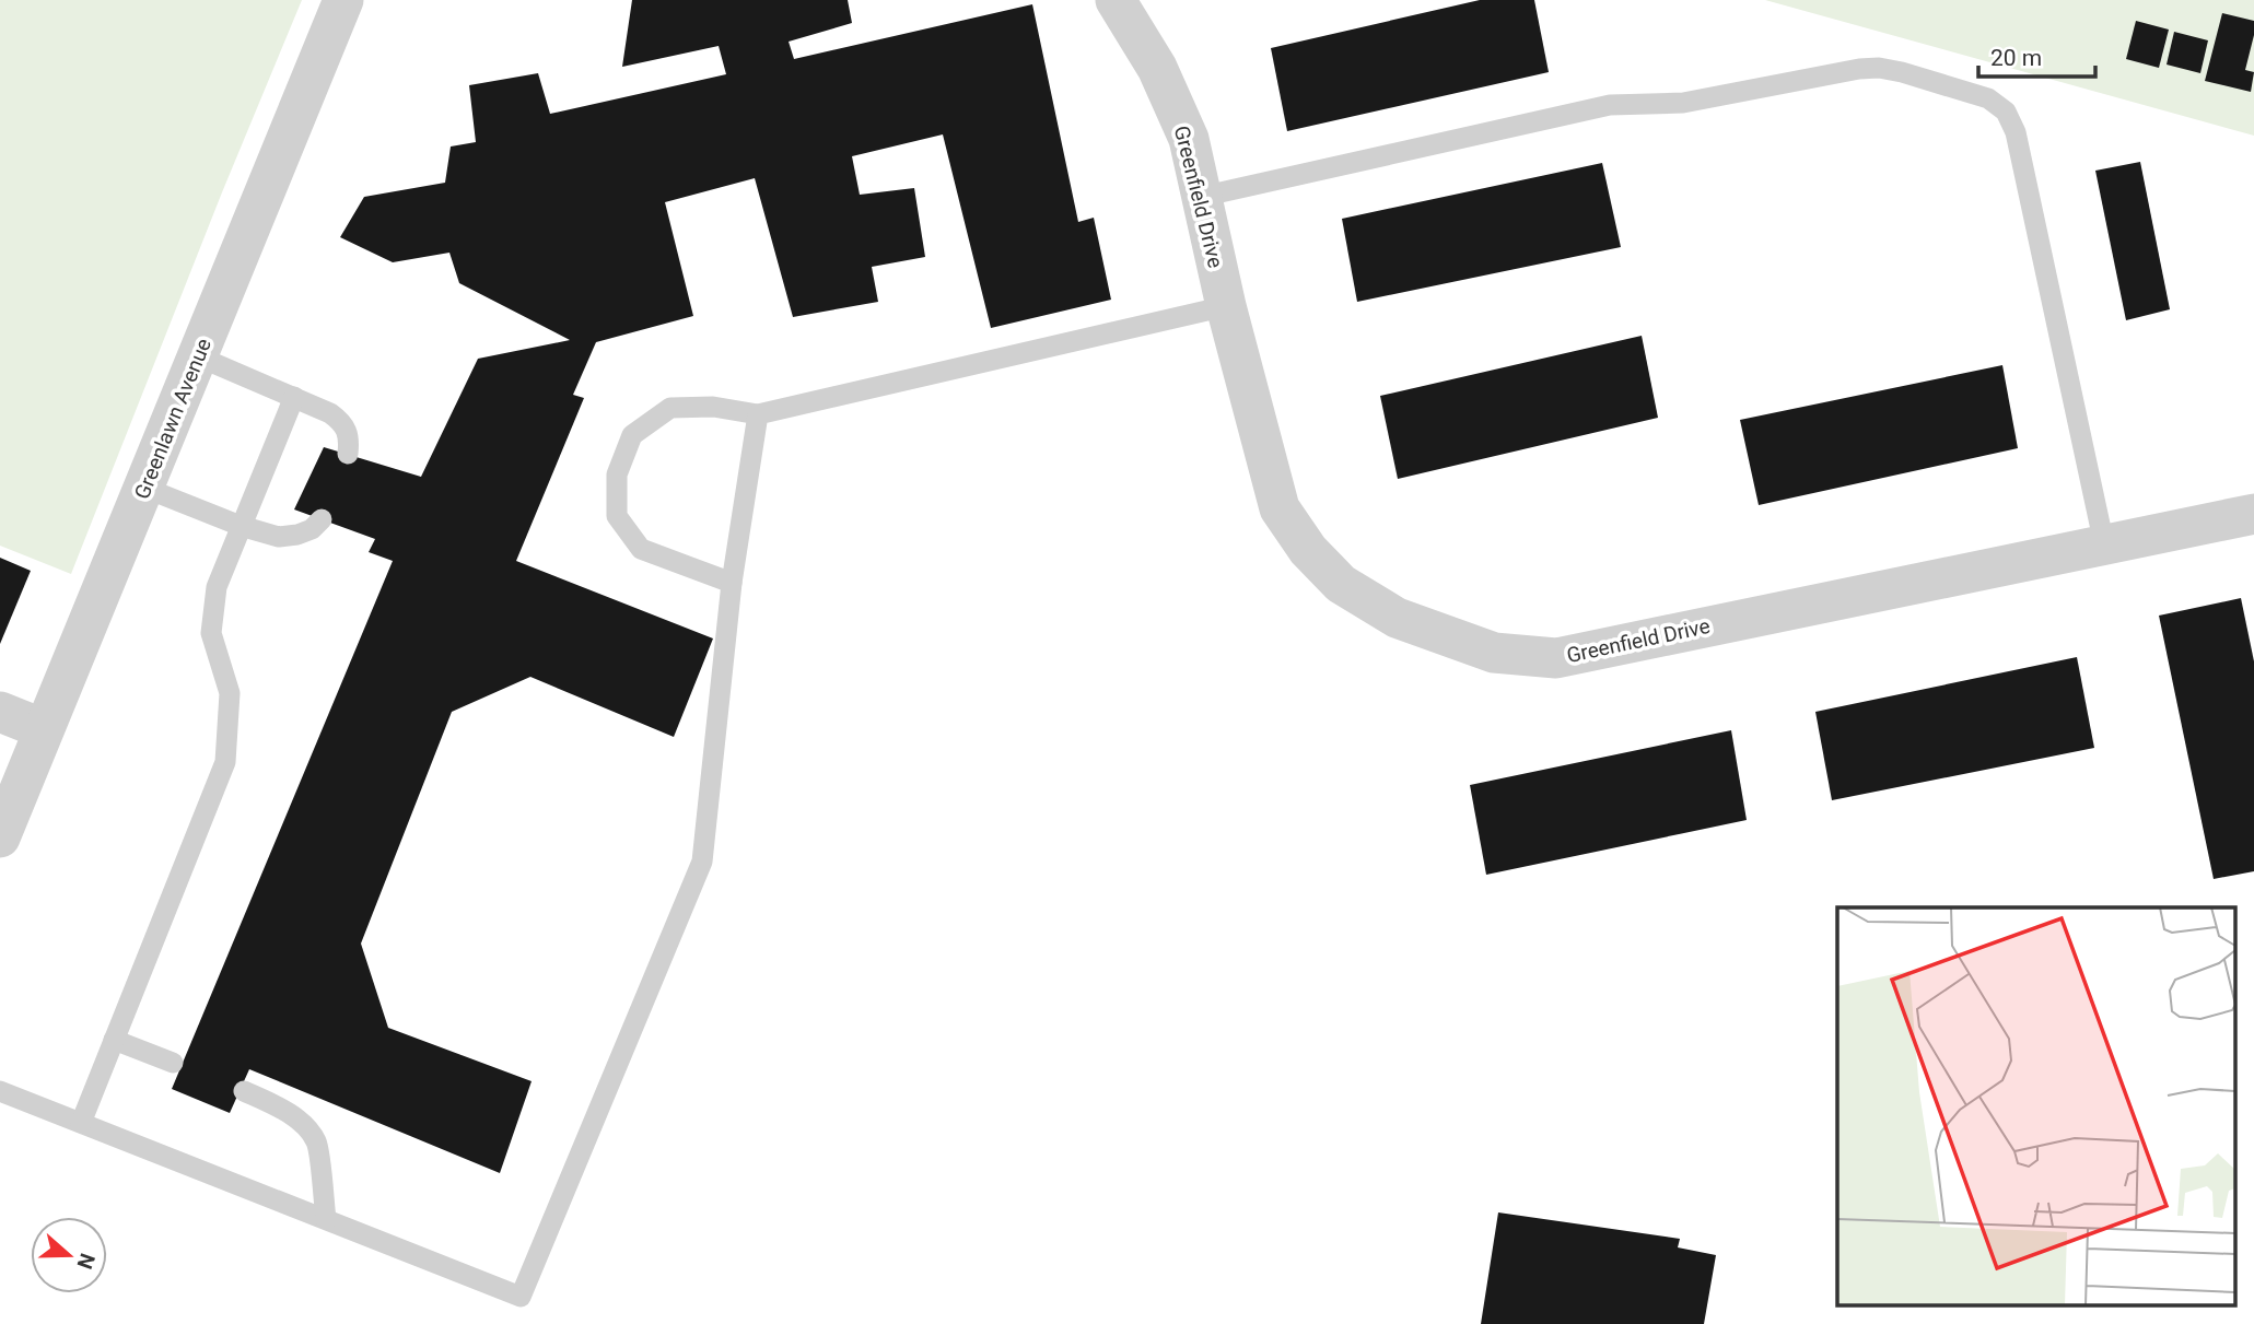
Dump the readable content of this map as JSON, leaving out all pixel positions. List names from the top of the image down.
{
  "streets": {
    "street": ["Greenfield Drive", "Greenlawn Avenue"]
  },
  "scale_bar": "20 m",
  "north": "right"
}
